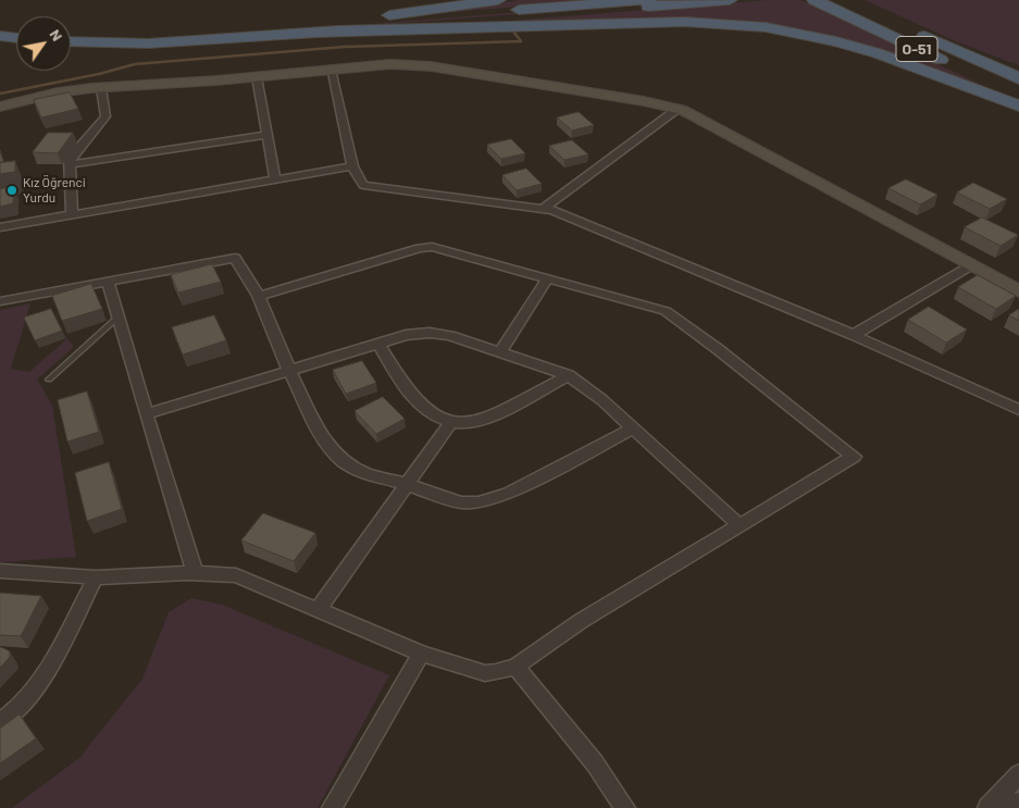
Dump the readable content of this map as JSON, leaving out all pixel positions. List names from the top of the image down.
{
  "streets": {
    "highway": ["O-51"]
  },
  "places": ["Kız Öğrenci Yurdu"],
  "north": "top right"
}
